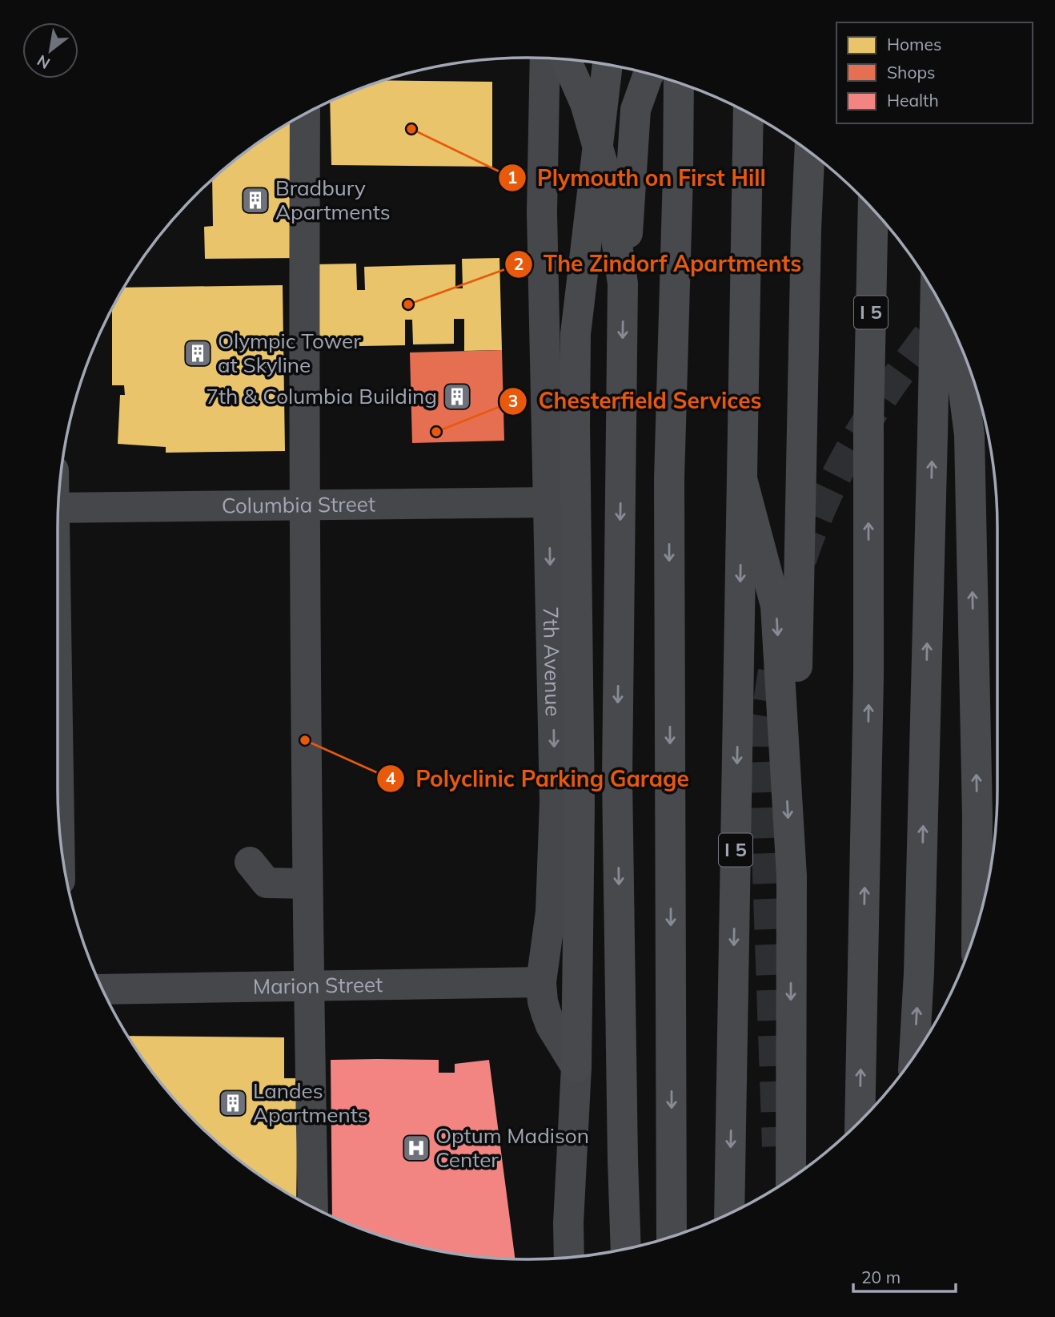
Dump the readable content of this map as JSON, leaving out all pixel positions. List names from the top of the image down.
{
  "streets": {
    "highway": ["I 5"],
    "street": ["Columbia Street", "7th Avenue", "Marion Street"]
  },
  "crossings": [
    ["Columbia Street", "7th Avenue"],
    ["7th Avenue", "Marion Street"]
  ],
  "places": {
    "other": [
      "Plymouth on First Hill",
      "The Zindorf Apartments",
      "Chesterfield Services",
      "Polyclinic Parking Garage"
    ],
    "building": [
      "Bradbury Apartments",
      "Olympic Tower at Skyline",
      "7th & Columbia Building",
      "Landes Apartments"
    ],
    "hospital": ["Optum Madison Center"]
  },
  "legend": ["Homes", "Shops", "Health"],
  "scale_bar": "20 m",
  "north": "bottom left"
}
